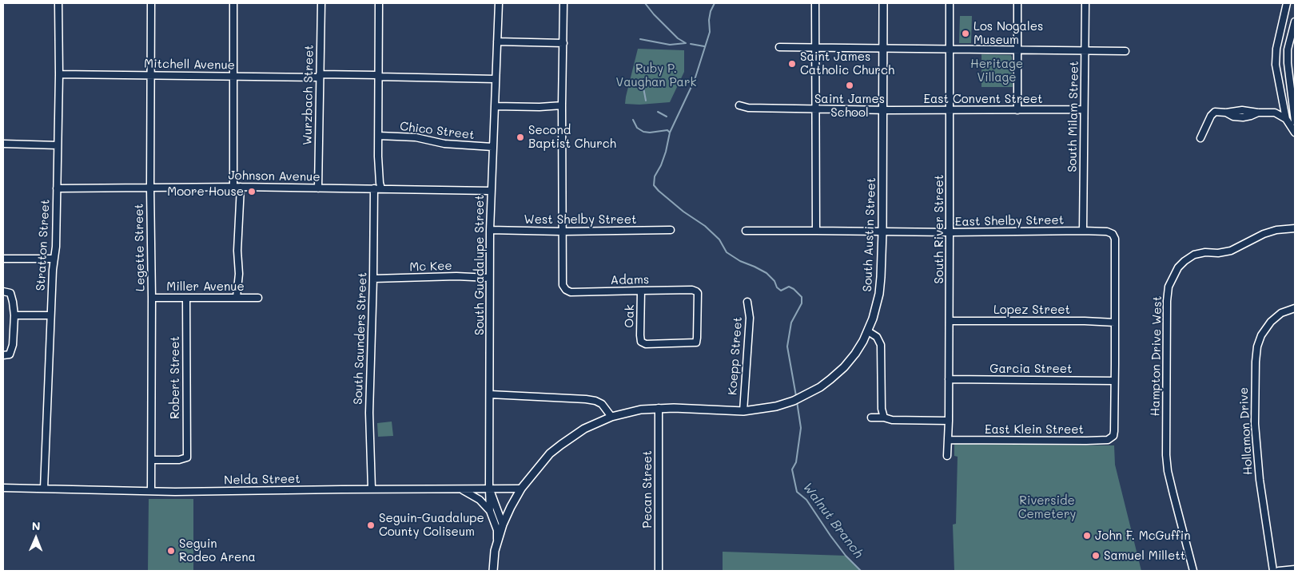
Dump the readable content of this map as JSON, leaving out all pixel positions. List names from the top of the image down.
{
  "streets": {
    "main road": ["South Austin Street"],
    "street": [
      "Mitchell Avenue",
      "Wurzbach Street",
      "East Convent Street",
      "South Milam Street",
      "Chico Street",
      "Johnson Avenue",
      "West Shelby Street",
      "East Shelby Street",
      "South River Street",
      "Stratton Street",
      "Legette Street",
      "South Guadalupe Street",
      "Mc Kee",
      "Adams",
      "Miller Avenue",
      "Lopez Street",
      "Oak",
      "South Saunders Street",
      "Koepp Street",
      "Hampton Drive West",
      "Garcia Street",
      "Robert Street",
      "East Klein Street",
      "Hollamon Drive",
      "Nelda Street",
      "Pecan Street"
    ]
  },
  "crossings": [
    ["Mitchell Avenue", "Wurzbach Street"],
    ["Mitchell Avenue", "Stratton Street"],
    ["Mitchell Avenue", "Legette Street"],
    ["Mitchell Avenue", "South Guadalupe Street"],
    ["Wurzbach Street", "Johnson Avenue"],
    ["East Convent Street", "South Milam Street"],
    ["East Convent Street", "South River Street"],
    ["East Convent Street", "South Austin Street"],
    ["South Milam Street", "East Shelby Street"],
    ["Chico Street", "South Guadalupe Street"],
    ["Johnson Avenue", "Stratton Street"],
    ["Johnson Avenue", "Legette Street"],
    ["Johnson Avenue", "South Guadalupe Street"],
    ["Johnson Avenue", "South Saunders Street"],
    ["West Shelby Street", "South Guadalupe Street"],
    ["West Shelby Street", "Adams"],
    ["East Shelby Street", "South River Street"],
    ["East Shelby Street", "South Austin Street"],
    ["East Shelby Street", "Lopez Street"],
    ["South River Street", "Lopez Street"],
    ["South River Street", "Garcia Street"],
    ["South River Street", "East Klein Street"],
    ["South Austin Street", "South Guadalupe Street"],
    ["South Austin Street", "Koepp Street"],
    ["South Austin Street", "Nelda Street"],
    ["South Austin Street", "Pecan Street"],
    ["Stratton Street", "Nelda Street"],
    ["Legette Street", "Miller Avenue"],
    ["Legette Street", "Robert Street"],
    ["Legette Street", "Nelda Street"],
    ["South Guadalupe Street", "Mc Kee"],
    ["South Guadalupe Street", "Nelda Street"],
    ["Mc Kee", "South Saunders Street"],
    ["Adams", "Oak"],
    ["Miller Avenue", "Robert Street"],
    ["South Saunders Street", "Nelda Street"],
    ["Garcia Street", "East Klein Street"]
  ],
  "water": ["Walnut Branch"],
  "parks": ["Heritage Village", "Ruby P. Vaughan Park", "Riverside Cemetery"],
  "places": [
    "Los Nogales Museum",
    "Saint James Catholic Church",
    "Saint James School",
    "Second Baptist Church",
    "Moore House",
    "Seguin-Guadalupe County Coliseum",
    "John F. McGuffin",
    "Seguin Rodeo Arena",
    "Samuel Millett"
  ],
  "north": "top"
}
